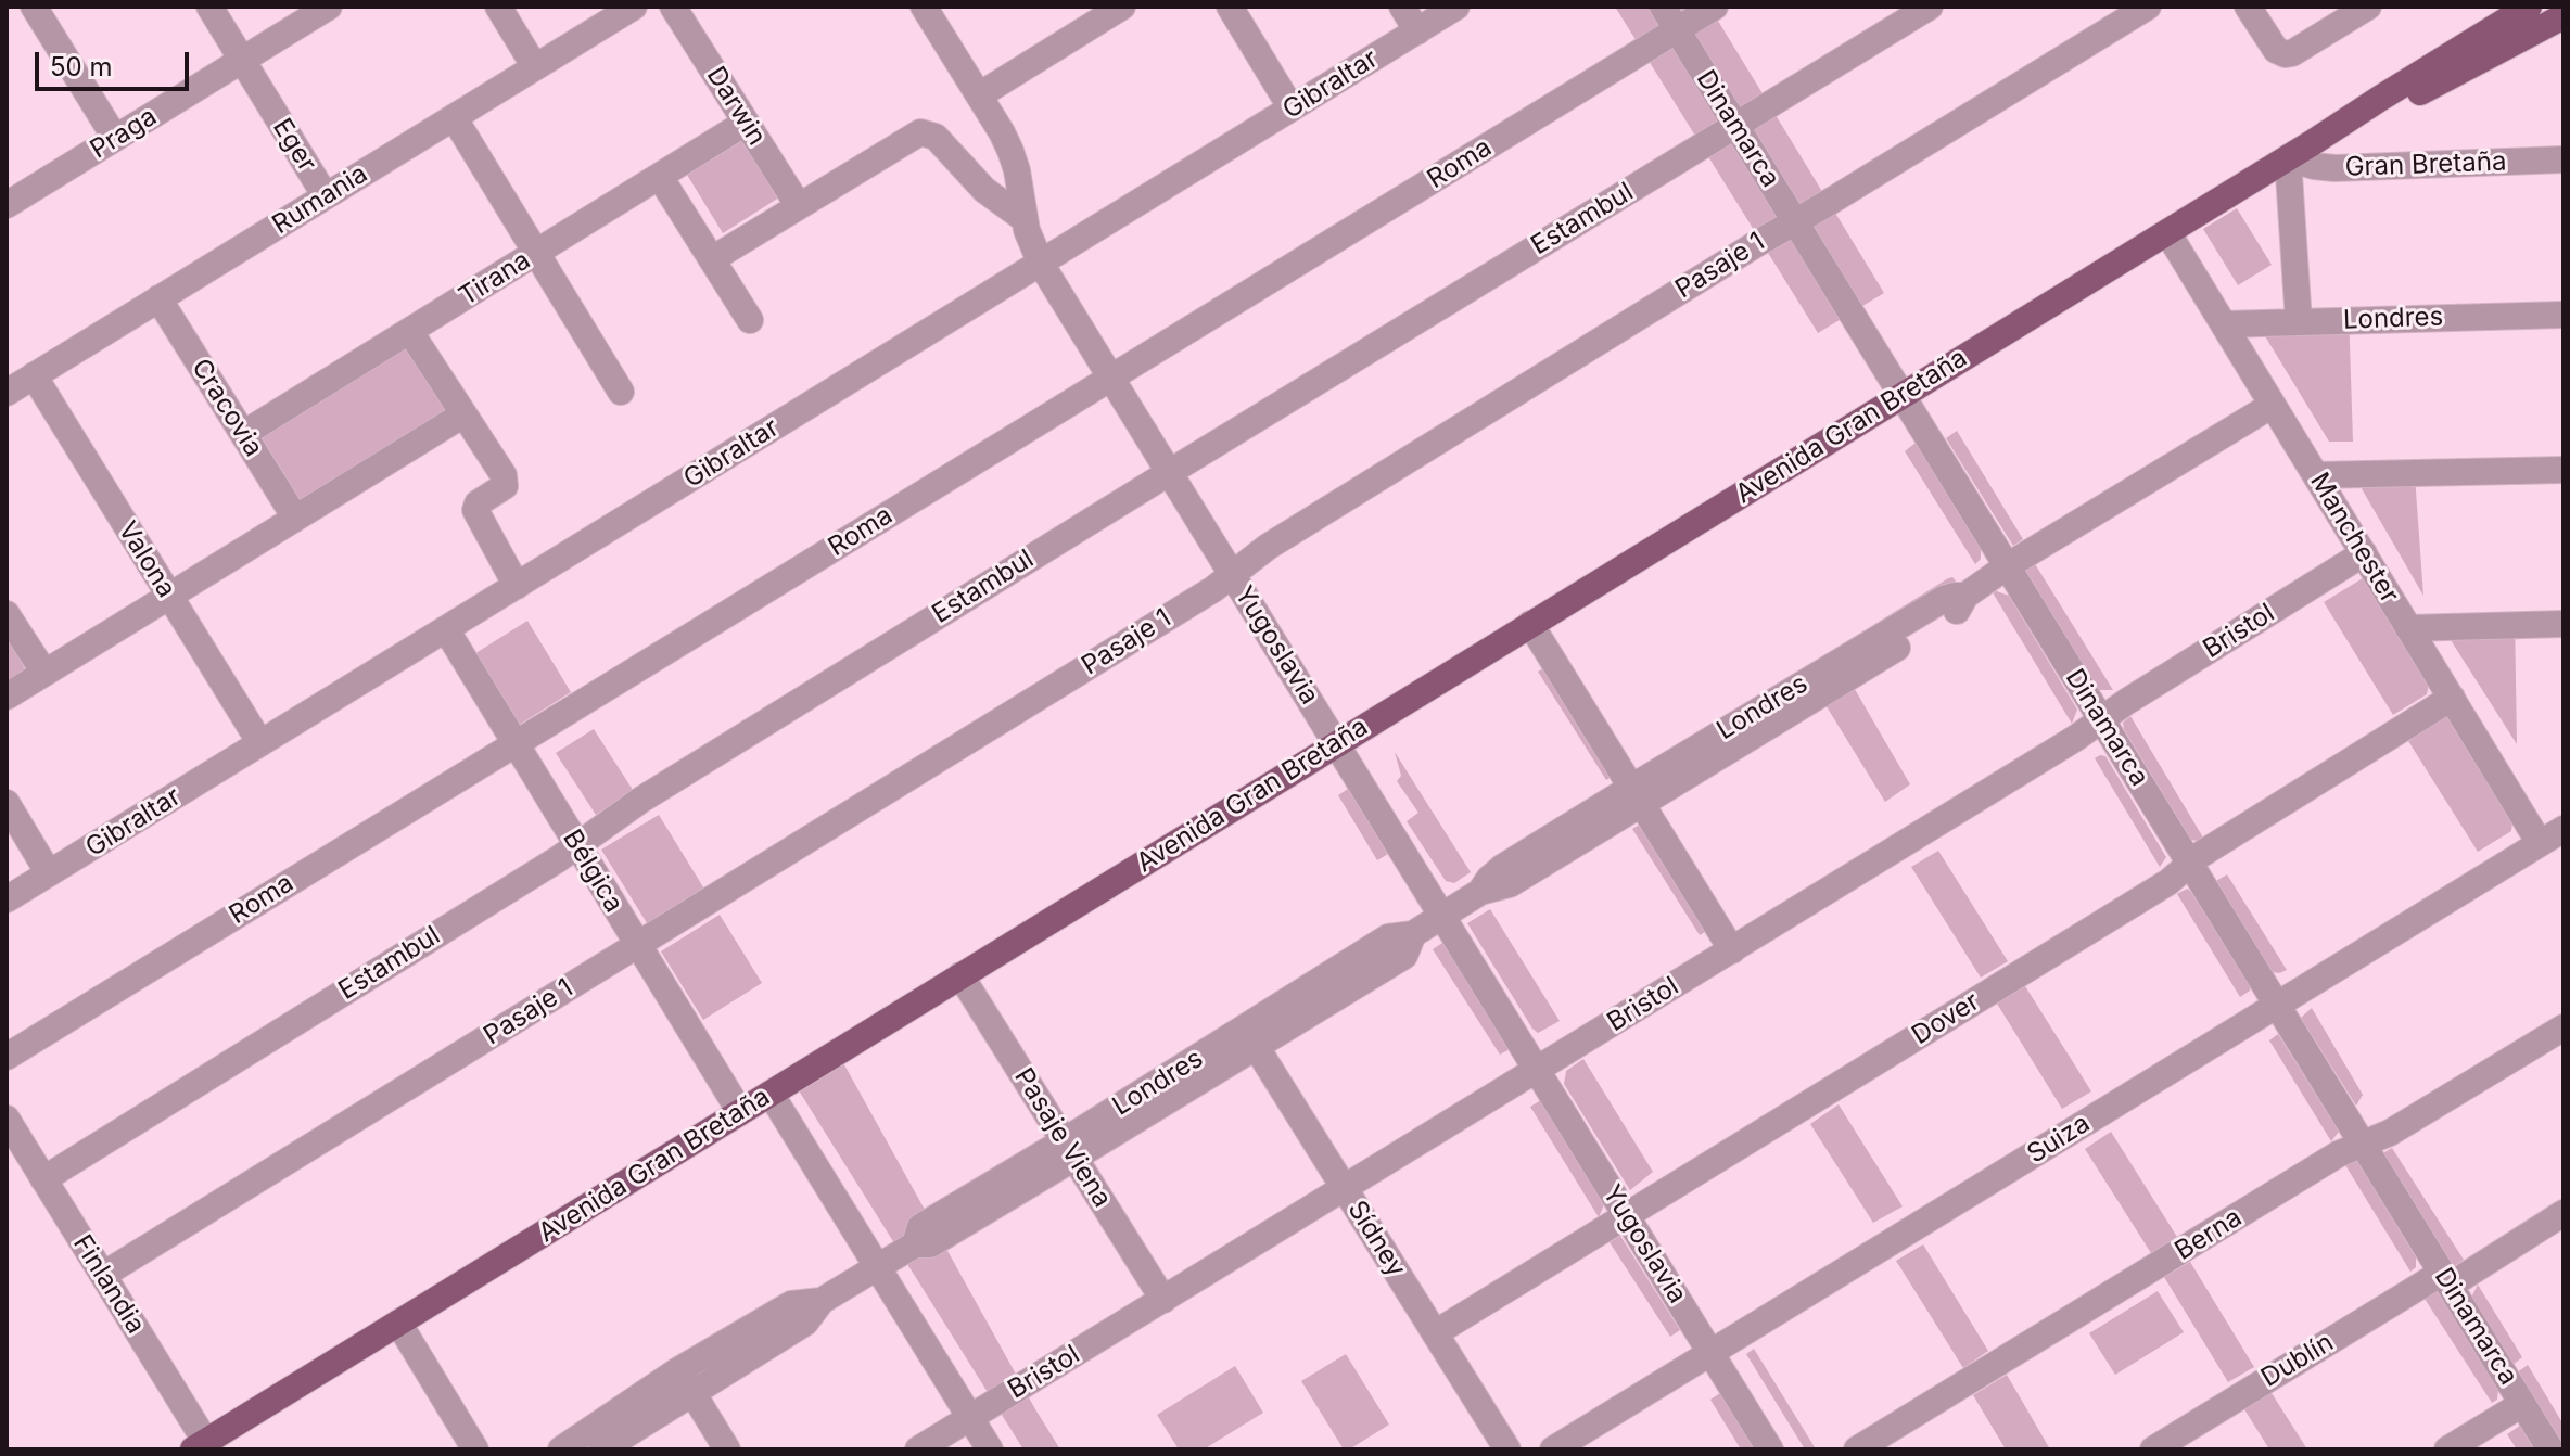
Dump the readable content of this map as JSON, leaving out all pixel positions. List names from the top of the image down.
{
  "streets": {
    "main road": ["Avenida Gran Bretaña"],
    "street": [
      "Gibraltar",
      "Darwin",
      "Dinamarca",
      "Praga",
      "Eger",
      "Roma",
      "Gran Bretaña",
      "Rumania",
      "Estambul",
      "Pasaje 1",
      "Tirana",
      "Londres",
      "Cracovia",
      "Manchester",
      "Valona",
      "Bristol",
      "Yugoslavia",
      "Bélgica",
      "Dover",
      "Pasaje Viena",
      "Suiza",
      "Berna",
      "Sídney",
      "Finlandia",
      "Dublín"
    ]
  },
  "crossings": [
    ["Gibraltar", "Valona"],
    ["Gibraltar", "Yugoslavia"],
    ["Gibraltar", "Bélgica"],
    ["Darwin", "Tirana"],
    ["Dinamarca", "Roma"],
    ["Dinamarca", "Estambul"],
    ["Dinamarca", "Pasaje 1"],
    ["Dinamarca", "Londres"],
    ["Dinamarca", "Avenida Gran Bretaña"],
    ["Dinamarca", "Bristol"],
    ["Dinamarca", "Dover"],
    ["Dinamarca", "Suiza"],
    ["Dinamarca", "Berna"],
    ["Dinamarca", "Dublín"],
    ["Praga", "Eger"],
    ["Eger", "Rumania"],
    ["Roma", "Yugoslavia"],
    ["Roma", "Bélgica"],
    ["Gran Bretaña", "Avenida Gran Bretaña"],
    ["Rumania", "Cracovia"],
    ["Rumania", "Valona"],
    ["Estambul", "Yugoslavia"],
    ["Estambul", "Bélgica"],
    ["Estambul", "Finlandia"],
    ["Pasaje 1", "Yugoslavia"],
    ["Pasaje 1", "Bélgica"],
    ["Pasaje 1", "Finlandia"],
    ["Tirana", "Cracovia"],
    ["Londres", "Manchester"],
    ["Londres", "Yugoslavia"],
    ["Londres", "Pasaje Viena"],
    ["Londres", "Sídney"],
    ["Avenida Gran Bretaña", "Manchester"],
    ["Avenida Gran Bretaña", "Yugoslavia"],
    ["Avenida Gran Bretaña", "Bélgica"],
    ["Avenida Gran Bretaña", "Pasaje Viena"],
    ["Avenida Gran Bretaña", "Finlandia"],
    ["Manchester", "Bristol"],
    ["Manchester", "Dover"],
    ["Manchester", "Suiza"],
    ["Bristol", "Yugoslavia"],
    ["Bristol", "Pasaje Viena"],
    ["Bristol", "Sídney"],
    ["Yugoslavia", "Dover"],
    ["Yugoslavia", "Suiza"],
    ["Dover", "Sídney"]
  ],
  "scale_bar": "50 m"
}
